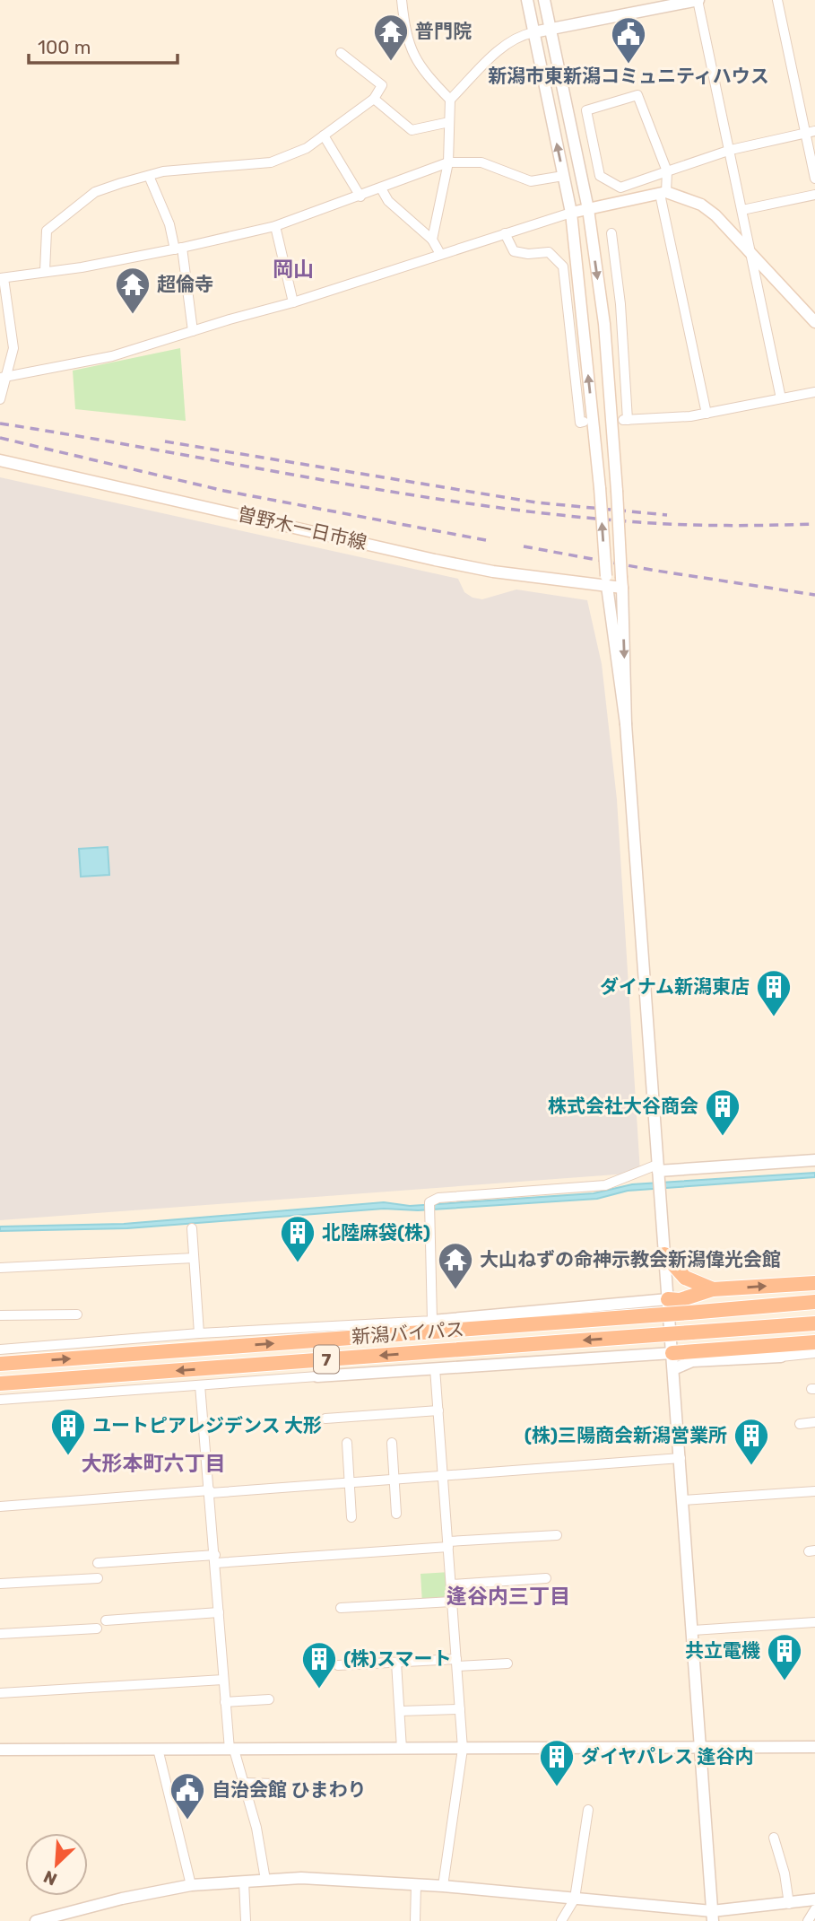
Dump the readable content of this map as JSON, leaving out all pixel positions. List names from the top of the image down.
{
  "streets": {
    "highway": ["新潟バイパス", "7"],
    "street": ["曽野木一日市線"]
  },
  "districts": ["岡山", "大形本町六丁目", "逢谷内三丁目"],
  "places": {
    "temple": ["普門院", "超倫寺", "大山ねずの命神示教会新潟偉光会館"],
    "public building": ["新潟市東新潟コミュニティハウス", "自治会館 ひまわり"],
    "building": [
      "ダイナム新潟東店",
      "株式会社大谷商会",
      "北陸麻袋(株)",
      "ユートピアレジデンス 大形",
      "(株)三陽商会新潟営業所",
      "共立電機",
      "(株)スマート",
      "ダイヤパレス 逢谷内"
    ]
  },
  "scale_bar": "100 m",
  "north": "bottom left"
}
